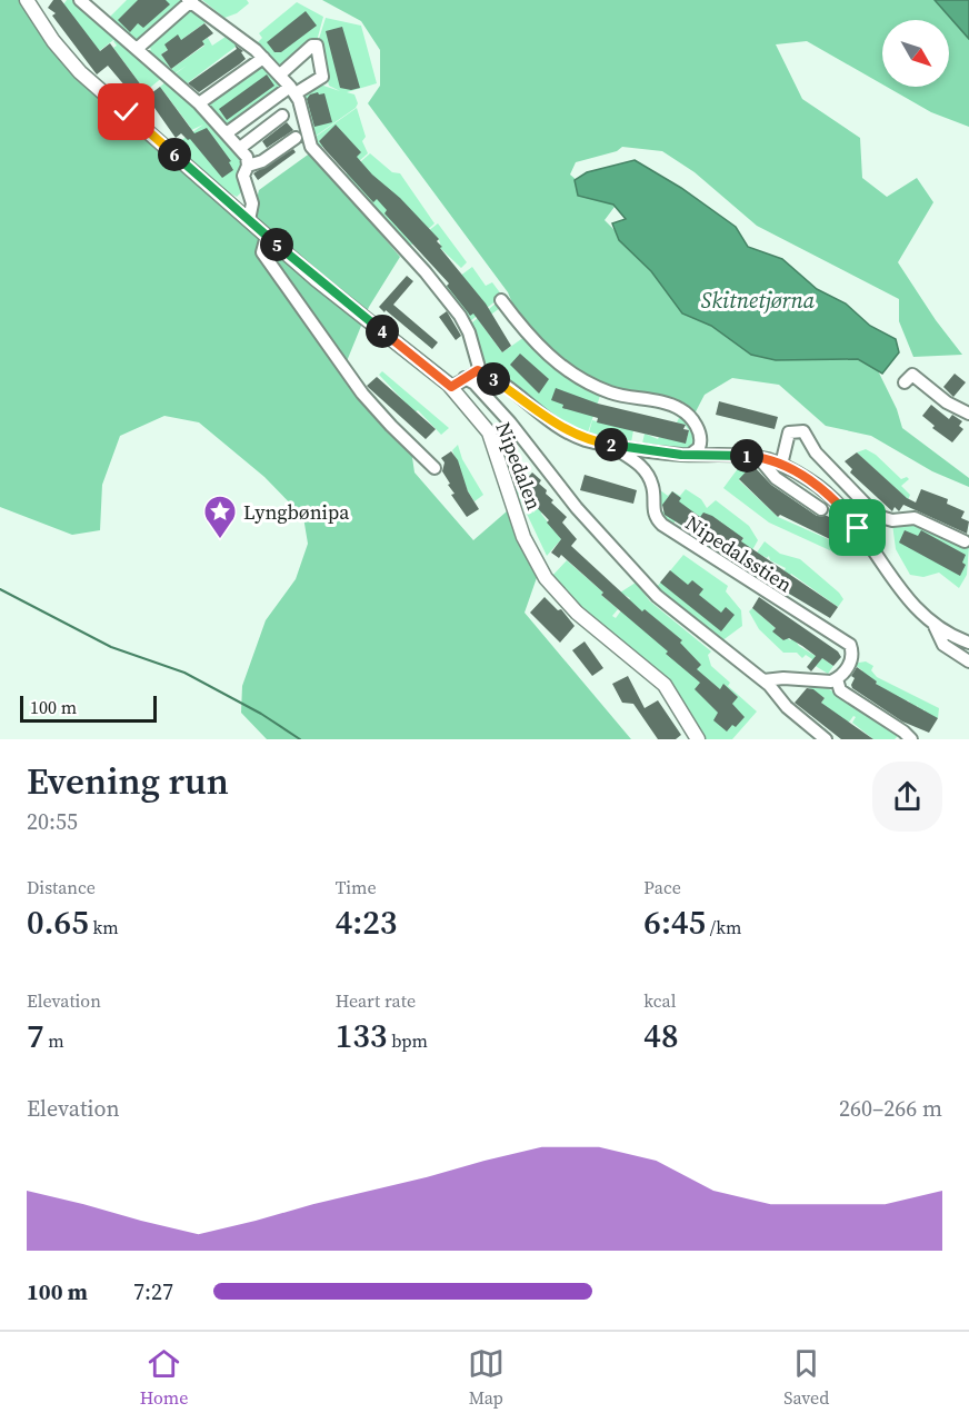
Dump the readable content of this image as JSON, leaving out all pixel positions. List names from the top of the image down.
{
  "streets": {
    "street": ["Nipedalen", "Nipedalsstien"]
  },
  "water": ["Skitnetjørna"],
  "places": {
    "place": ["Lyngbønipa"]
  },
  "scale_bar": "100 m",
  "north": "bottom right",
  "page": {
    "pins": [
      "6",
      "5",
      "4",
      "3",
      "2",
      "1"
    ],
    "scale": "100 m",
    "heading": ["Evening run", "20:55"],
    "stats": [
      ["Distance", "0.65 km"],
      ["Time", "4:23"],
      ["Pace", "6:45 /km"],
      ["Elevation", "7 m"],
      ["Heart rate", "133 bpm"],
      ["kcal", "48"]
    ],
    "chart": ["Elevation", "260–266 m"],
    "list": [
      {
        "name": "100 m",
        "note": "7:27"
      }
    ],
    "tabs": ["Home", "Map", "Saved"]
  }
}
